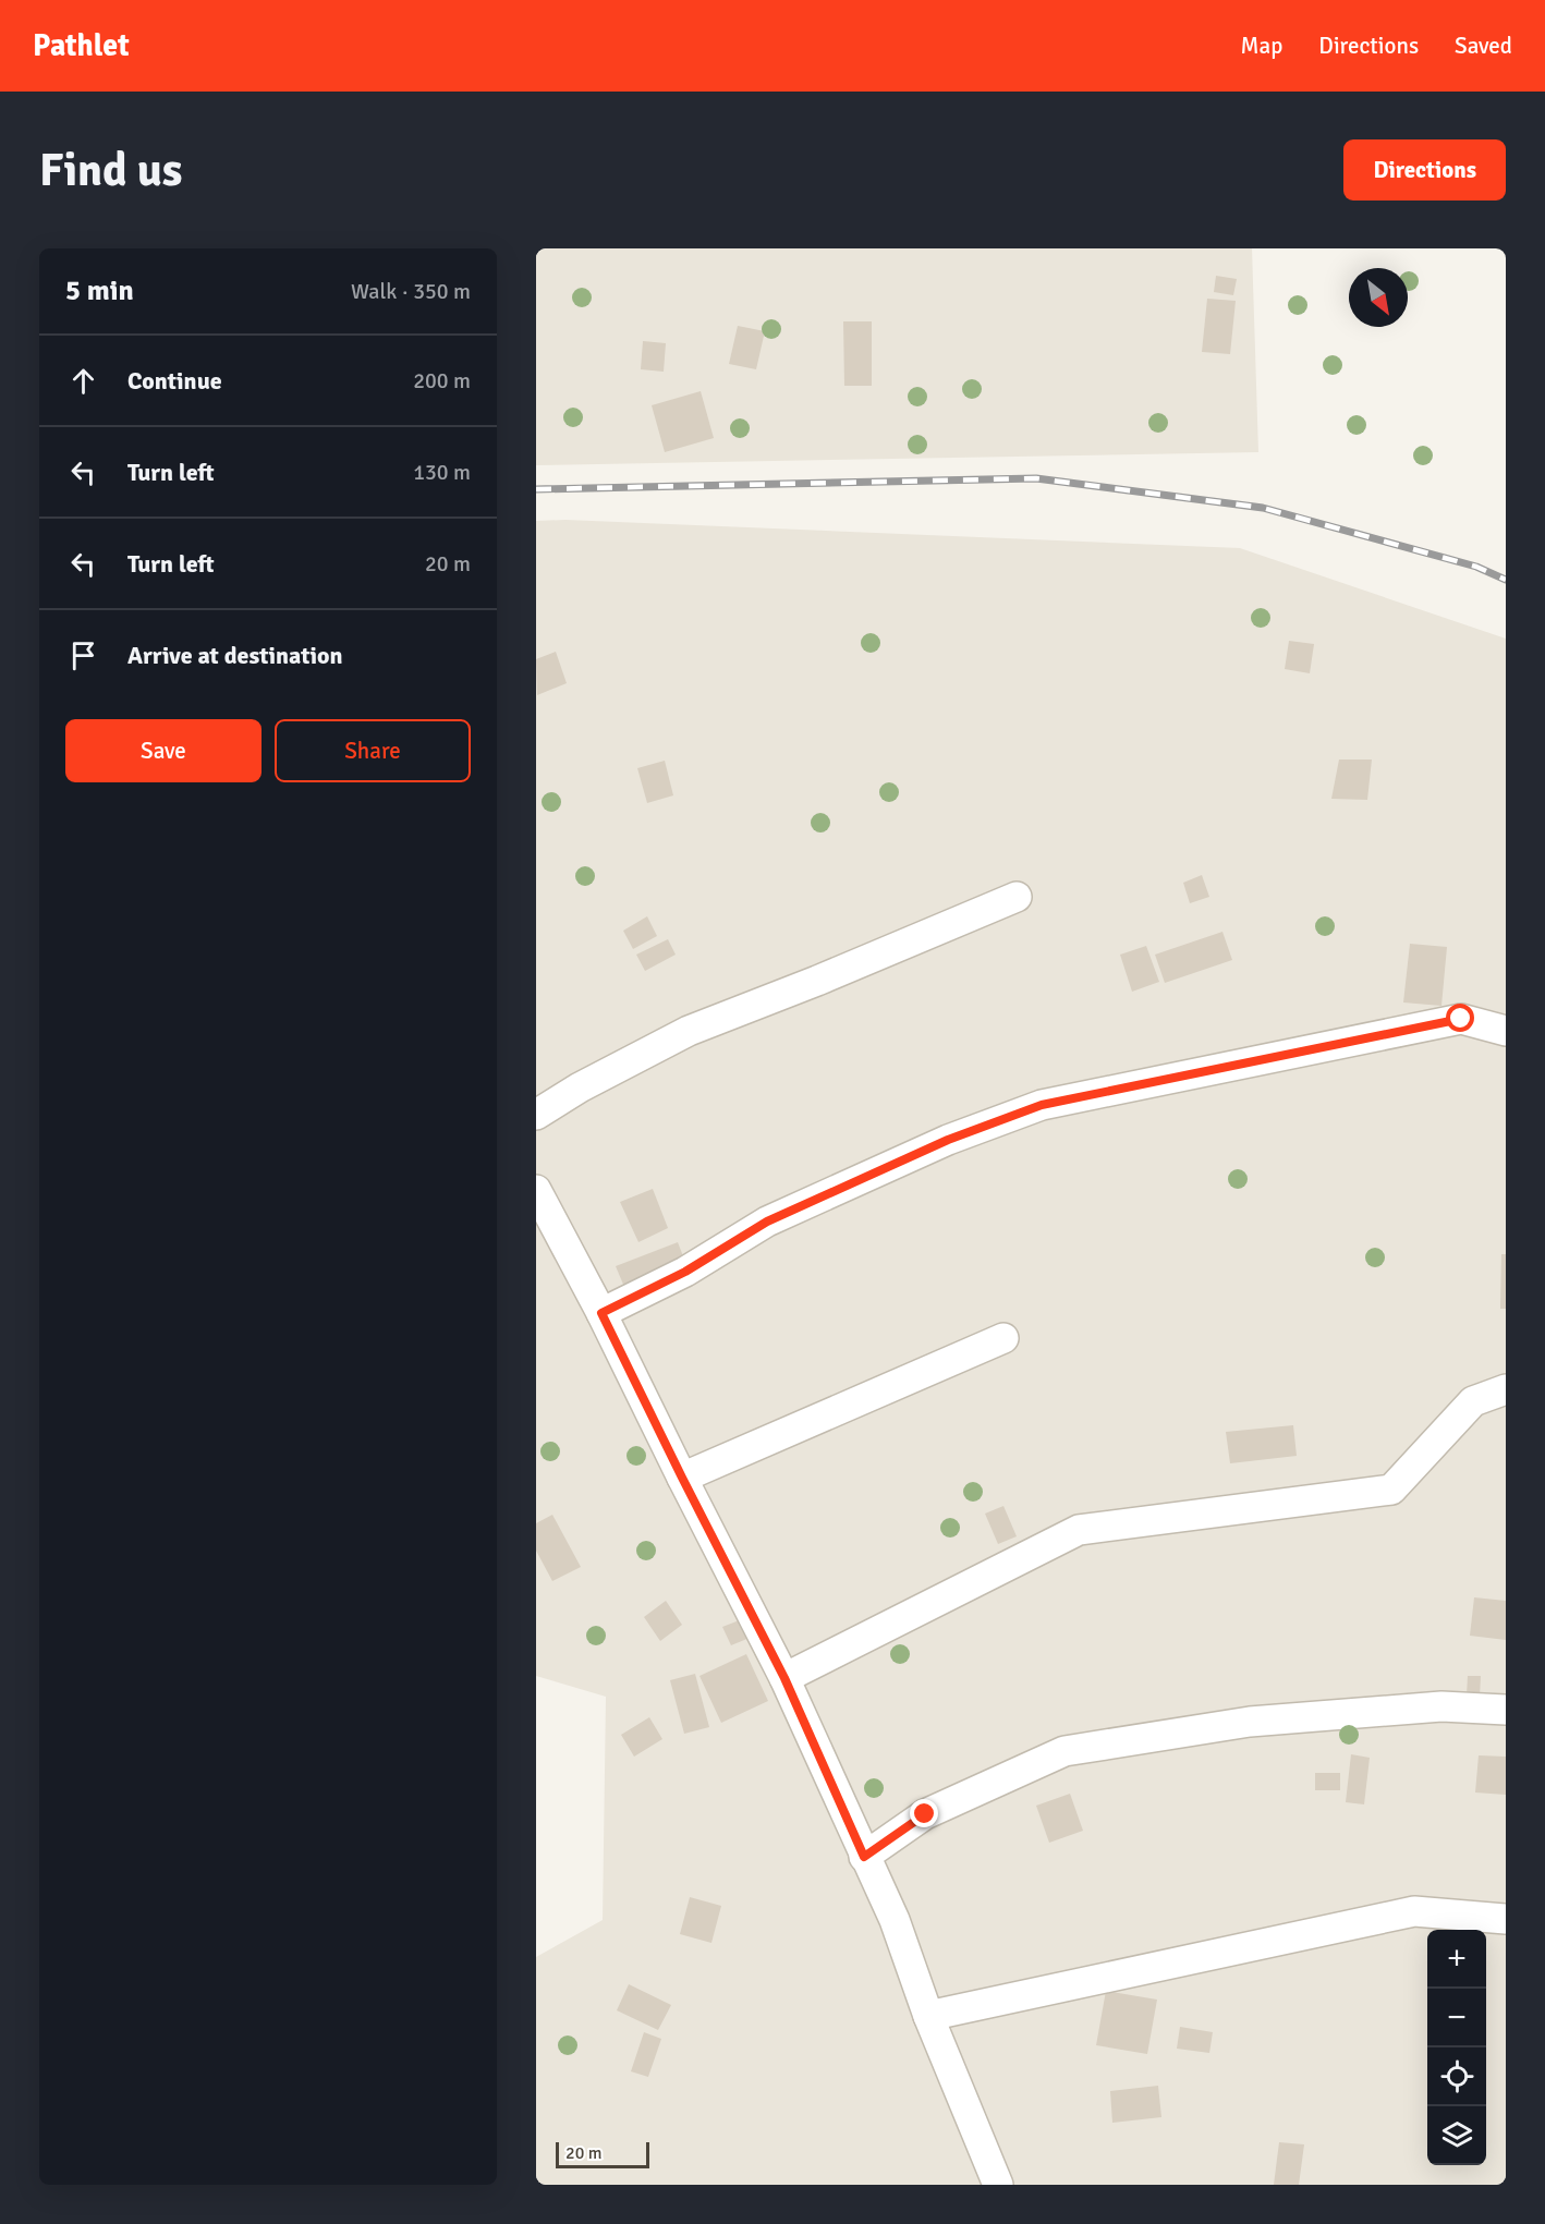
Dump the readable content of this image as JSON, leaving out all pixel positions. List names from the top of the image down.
{
  "scale_bar": "20 m",
  "north": "bottom right",
  "page": {
    "header": "Pathlet",
    "nav": ["Map", "Directions", "Saved"],
    "buttons": [
      "Directions",
      ["Save", "Share"]
    ],
    "title": "Find us",
    "heading": ["5 min", "Walk · 350 m"],
    "list": [
      ["Continue", "200 m"],
      ["Turn left", "130 m"],
      ["Turn left", "20 m"],
      "Arrive at destination"
    ],
    "map_buttons": ["+", "−"],
    "scale": "20 m"
  }
}
